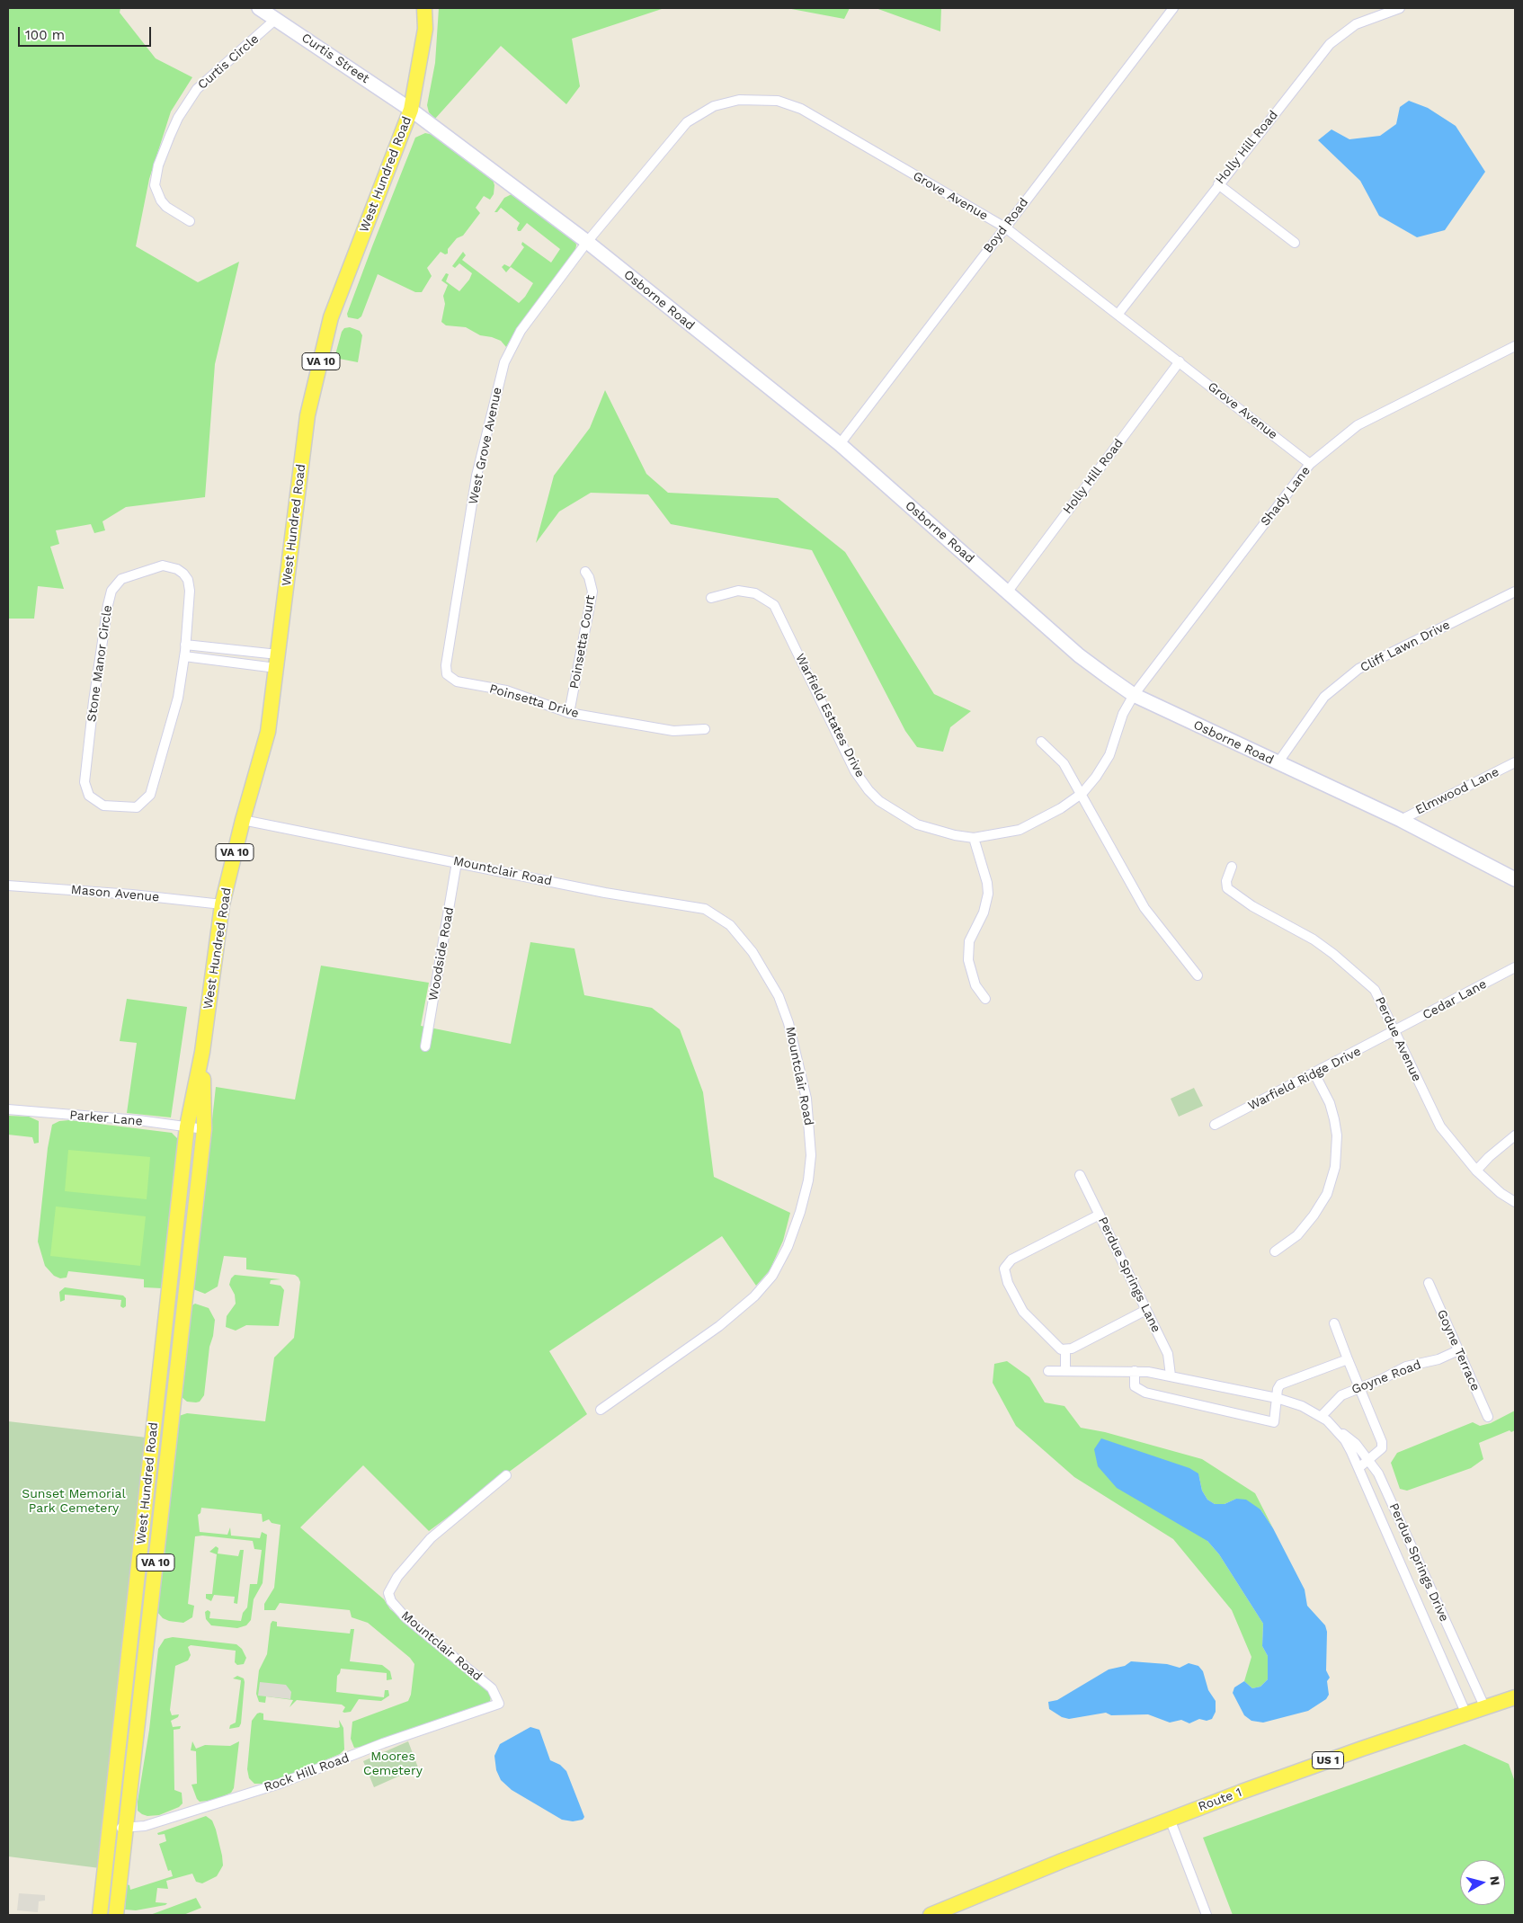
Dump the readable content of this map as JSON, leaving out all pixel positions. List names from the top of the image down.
{
  "streets": {
    "main road": [
      "West Hundred Road",
      "VA 10",
      "US 1",
      "Route 1"
    ],
    "street": [
      "Curtis Street",
      "Curtis Circle",
      "Holly Hill Road",
      "Grove Avenue",
      "Boyd Road",
      "Osborne Road",
      "West Grove Avenue",
      "Shady Lane",
      "Poinsetta Court",
      "Cliff Lawn Drive",
      "Stone Manor Circle",
      "Poinsetta Drive",
      "Warfield Estates Drive",
      "Elmwood Lane",
      "Mountclair Road",
      "Mason Avenue",
      "Woodside Road",
      "Cedar Lane",
      "Perdue Avenue",
      "Warfield Ridge Drive",
      "Parker Lane",
      "Perdue Springs Lane",
      "Goyne Terrace",
      "Goyne Road",
      "Perdue Springs Drive",
      "Rock Hill Road"
    ]
  },
  "crossings": [
    ["Curtis Street", "Curtis Circle"],
    ["Curtis Street", "West Hundred Road"],
    ["Curtis Street", "Osborne Road"],
    ["Holly Hill Road", "Grove Avenue"],
    ["Holly Hill Road", "Osborne Road"],
    ["West Hundred Road", "Osborne Road"],
    ["West Hundred Road", "Mountclair Road"],
    ["West Hundred Road", "Mason Avenue"],
    ["West Hundred Road", "Parker Lane"],
    ["West Hundred Road", "Rock Hill Road"],
    ["Grove Avenue", "Boyd Road"],
    ["Grove Avenue", "Osborne Road"],
    ["Grove Avenue", "West Grove Avenue"],
    ["Grove Avenue", "Shady Lane"],
    ["Boyd Road", "Osborne Road"],
    ["Osborne Road", "West Grove Avenue"],
    ["Osborne Road", "Shady Lane"],
    ["Osborne Road", "Cliff Lawn Drive"],
    ["Osborne Road", "Warfield Estates Drive"],
    ["Osborne Road", "Elmwood Lane"],
    ["West Grove Avenue", "Poinsetta Drive"],
    ["Shady Lane", "Warfield Estates Drive"],
    ["Poinsetta Court", "Poinsetta Drive"],
    ["Mountclair Road", "Woodside Road"],
    ["Mountclair Road", "Rock Hill Road"],
    ["Cedar Lane", "Perdue Avenue"],
    ["Cedar Lane", "Warfield Ridge Drive"],
    ["Perdue Avenue", "Warfield Ridge Drive"],
    ["Perdue Springs Lane", "Perdue Springs Drive"],
    ["Goyne Terrace", "Goyne Road"],
    ["Goyne Road", "Perdue Springs Drive"],
    ["Perdue Springs Drive", "Route 1"]
  ],
  "parks": ["Sunset Memorial Park Cemetery", "Moores Cemetery"],
  "scale_bar": "100 m",
  "north": "right"
}
